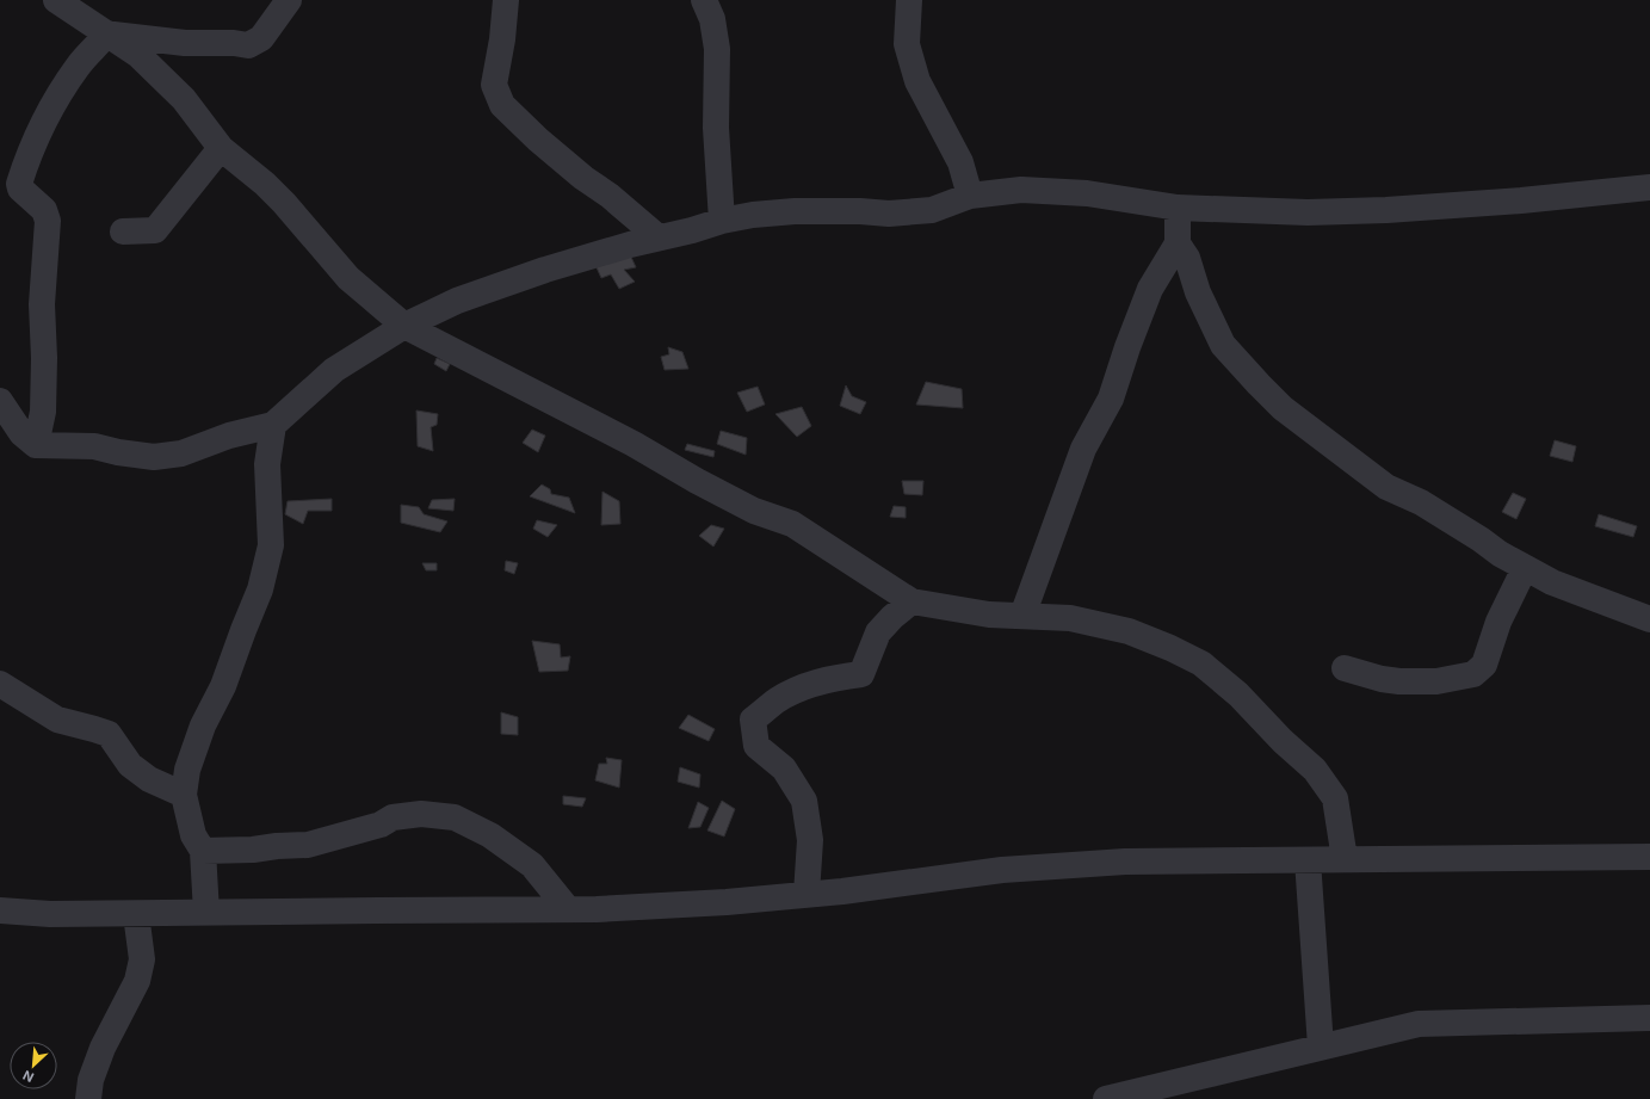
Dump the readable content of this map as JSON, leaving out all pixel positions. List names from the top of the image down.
{
  "north": "bottom left"
}
